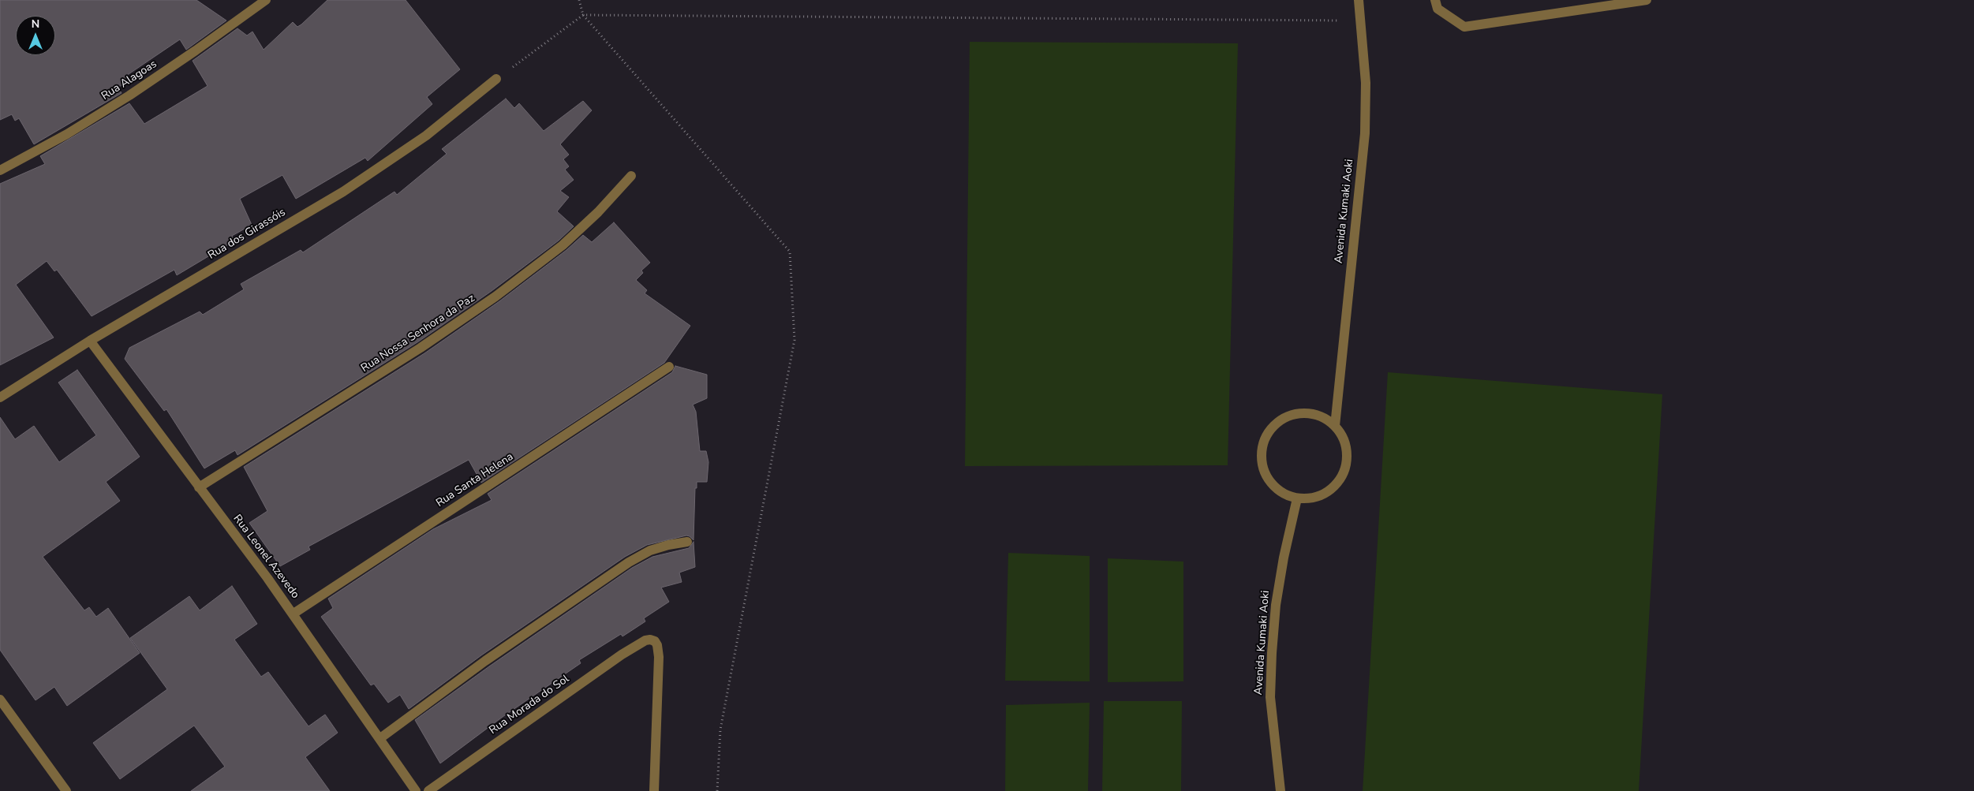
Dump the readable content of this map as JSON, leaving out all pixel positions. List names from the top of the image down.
{
  "streets": {
    "street": [
      "Rua Alagoas",
      "Avenida Kumaki Aoki",
      "Rua dos Girassóis",
      "Rua Nossa Senhora da Paz",
      "Rua Santa Helena",
      "Rua Leonel Azevedo",
      "Rua Morada do Sol"
    ]
  },
  "crossings": [
    ["Rua dos Girassóis", "Rua Leonel Azevedo"],
    ["Rua Nossa Senhora da Paz", "Rua Leonel Azevedo"],
    ["Rua Santa Helena", "Rua Leonel Azevedo"]
  ],
  "north": "top"
}
